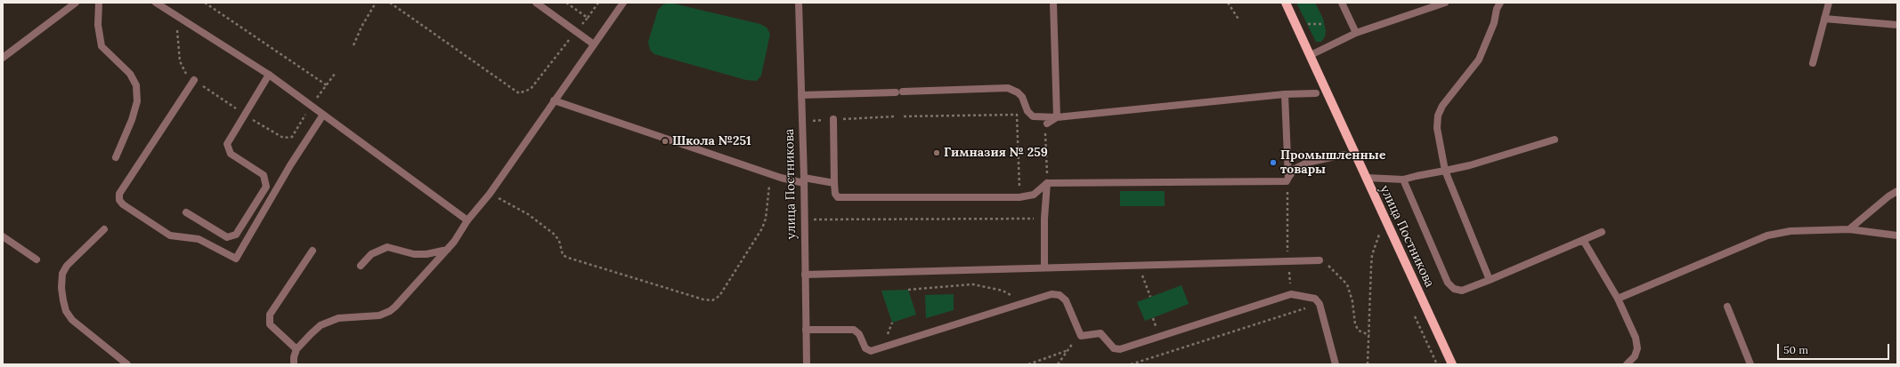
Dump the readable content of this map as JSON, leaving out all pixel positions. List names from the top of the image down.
{
  "streets": {
    "main road": ["улица Постникова"]
  },
  "places": ["Школа №251", "Гимназия № 259", "Промышленные товары"],
  "scale_bar": "50 m"
}
